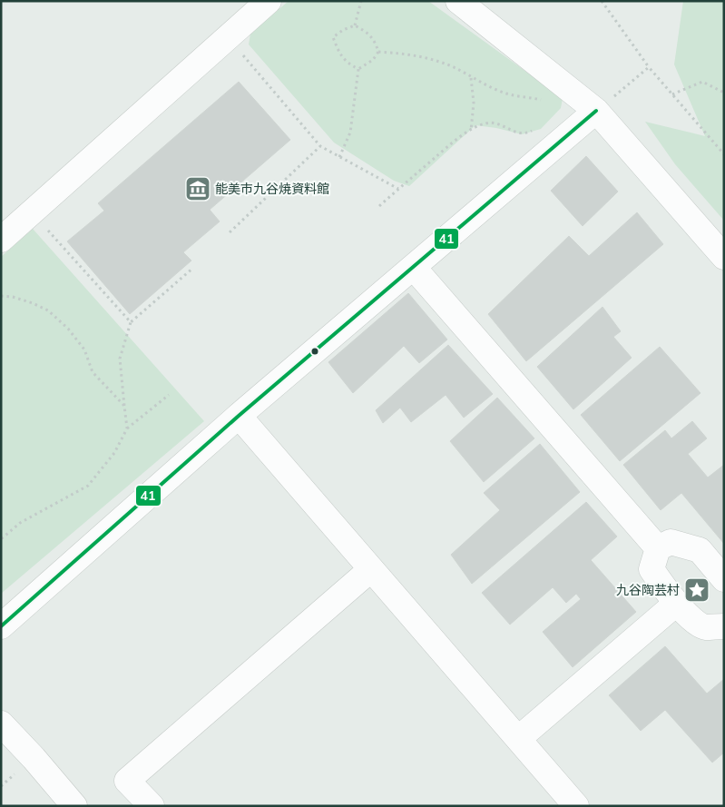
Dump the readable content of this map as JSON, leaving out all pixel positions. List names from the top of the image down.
{
  "places": {
    "museum": ["能美市九谷焼資料館"],
    "place": ["九谷陶芸村"]
  },
  "lines": ["transit line 41"]
}
